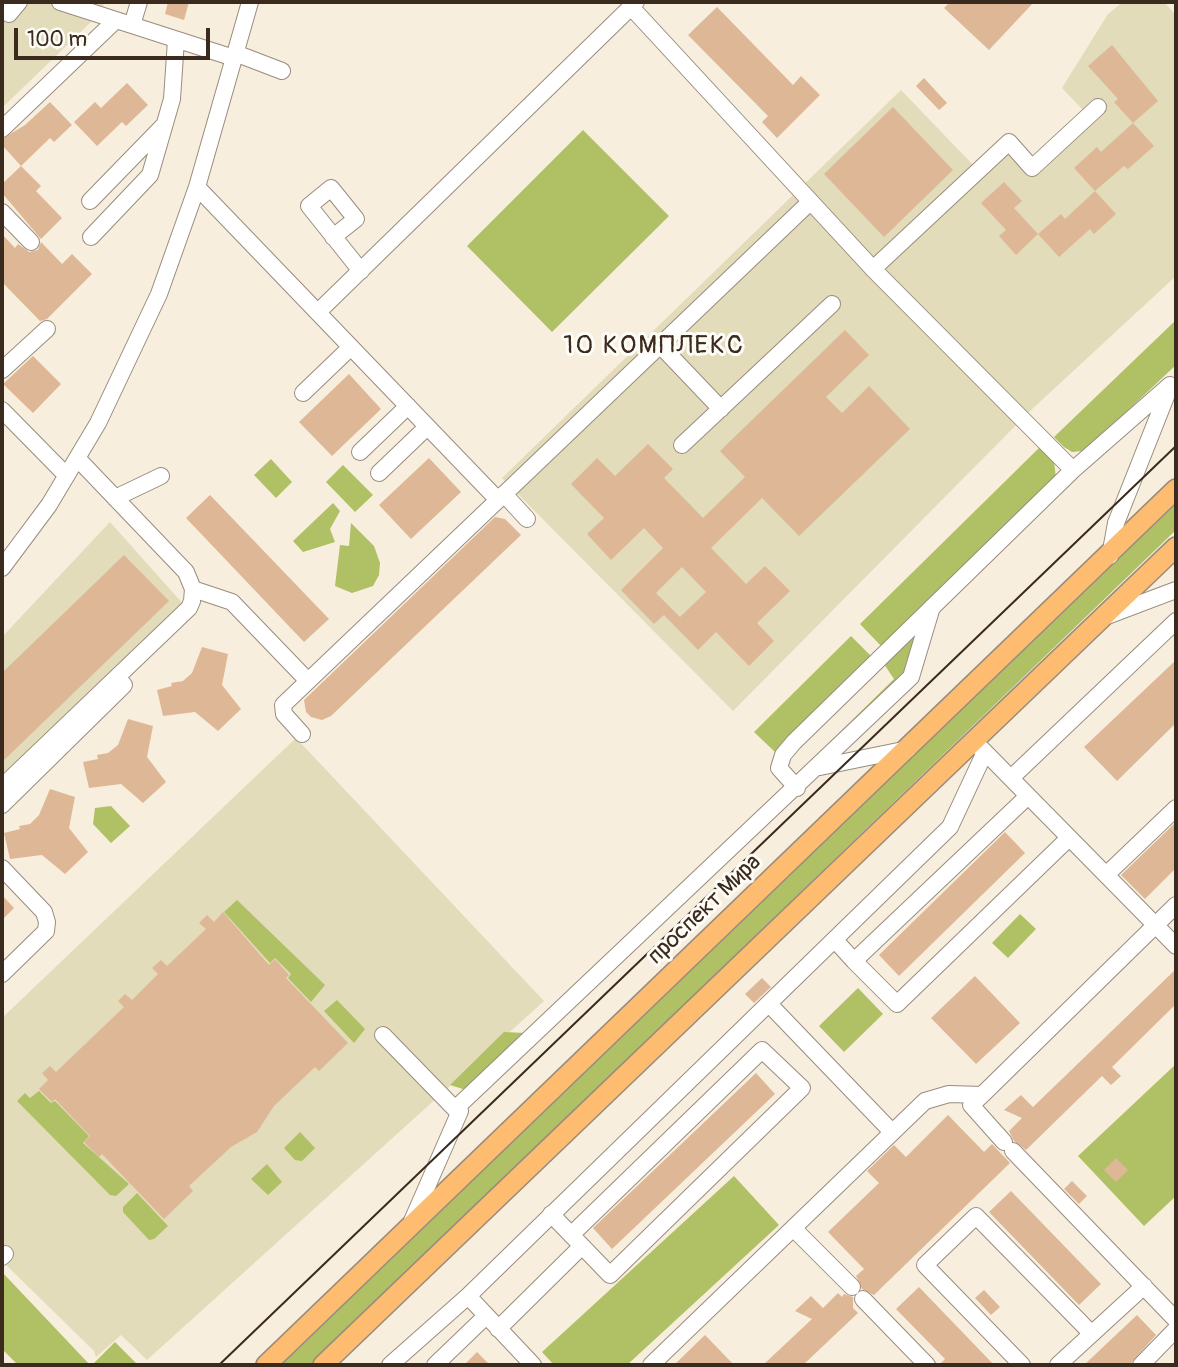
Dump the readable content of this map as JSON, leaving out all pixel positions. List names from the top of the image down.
{
  "streets": {
    "main road": ["проспект Мира"]
  },
  "districts": ["10 КОМПЛЕКС"],
  "scale_bar": "100 m"
}
